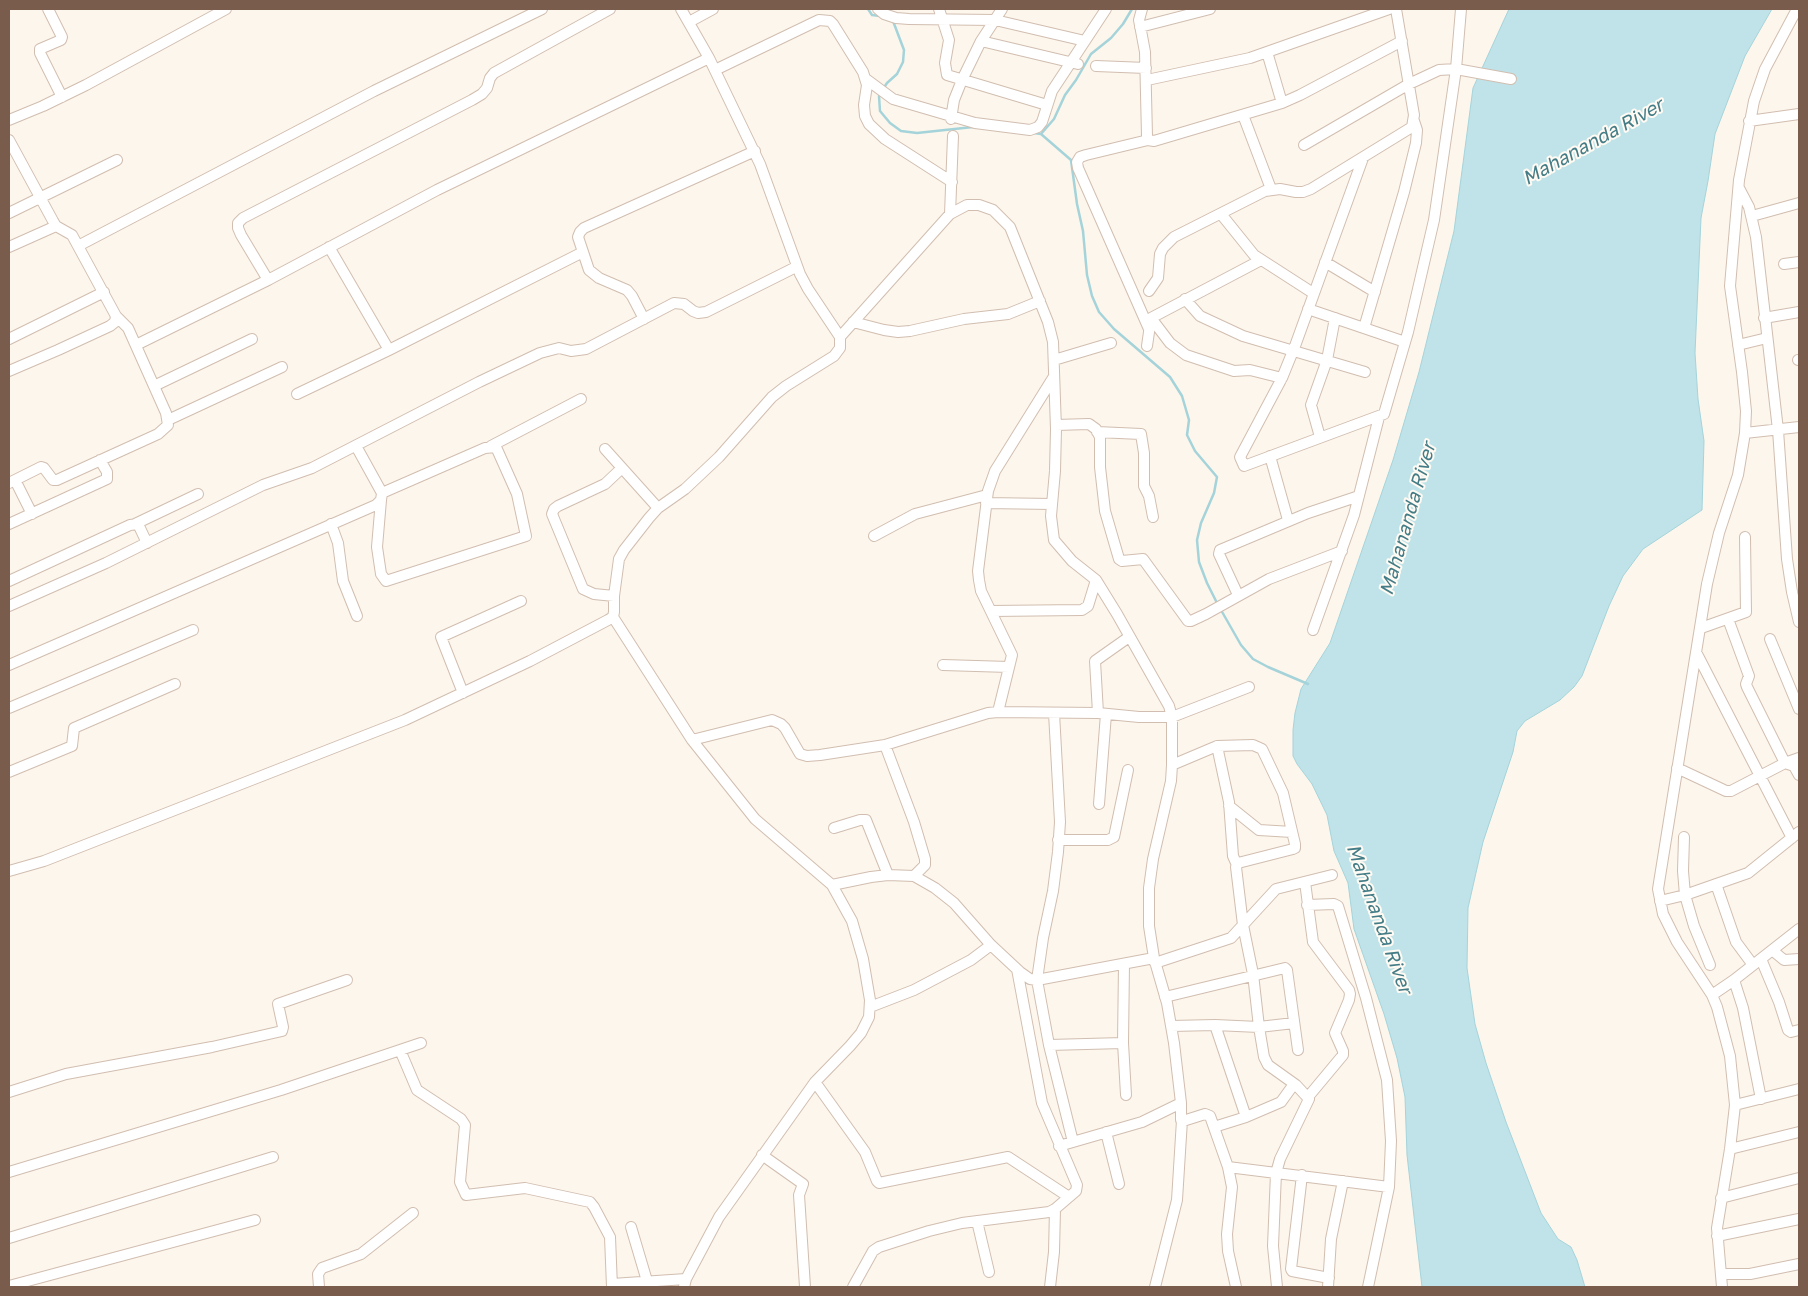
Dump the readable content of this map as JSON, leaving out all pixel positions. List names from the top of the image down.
{
  "water": ["Mahananda River"]
}
